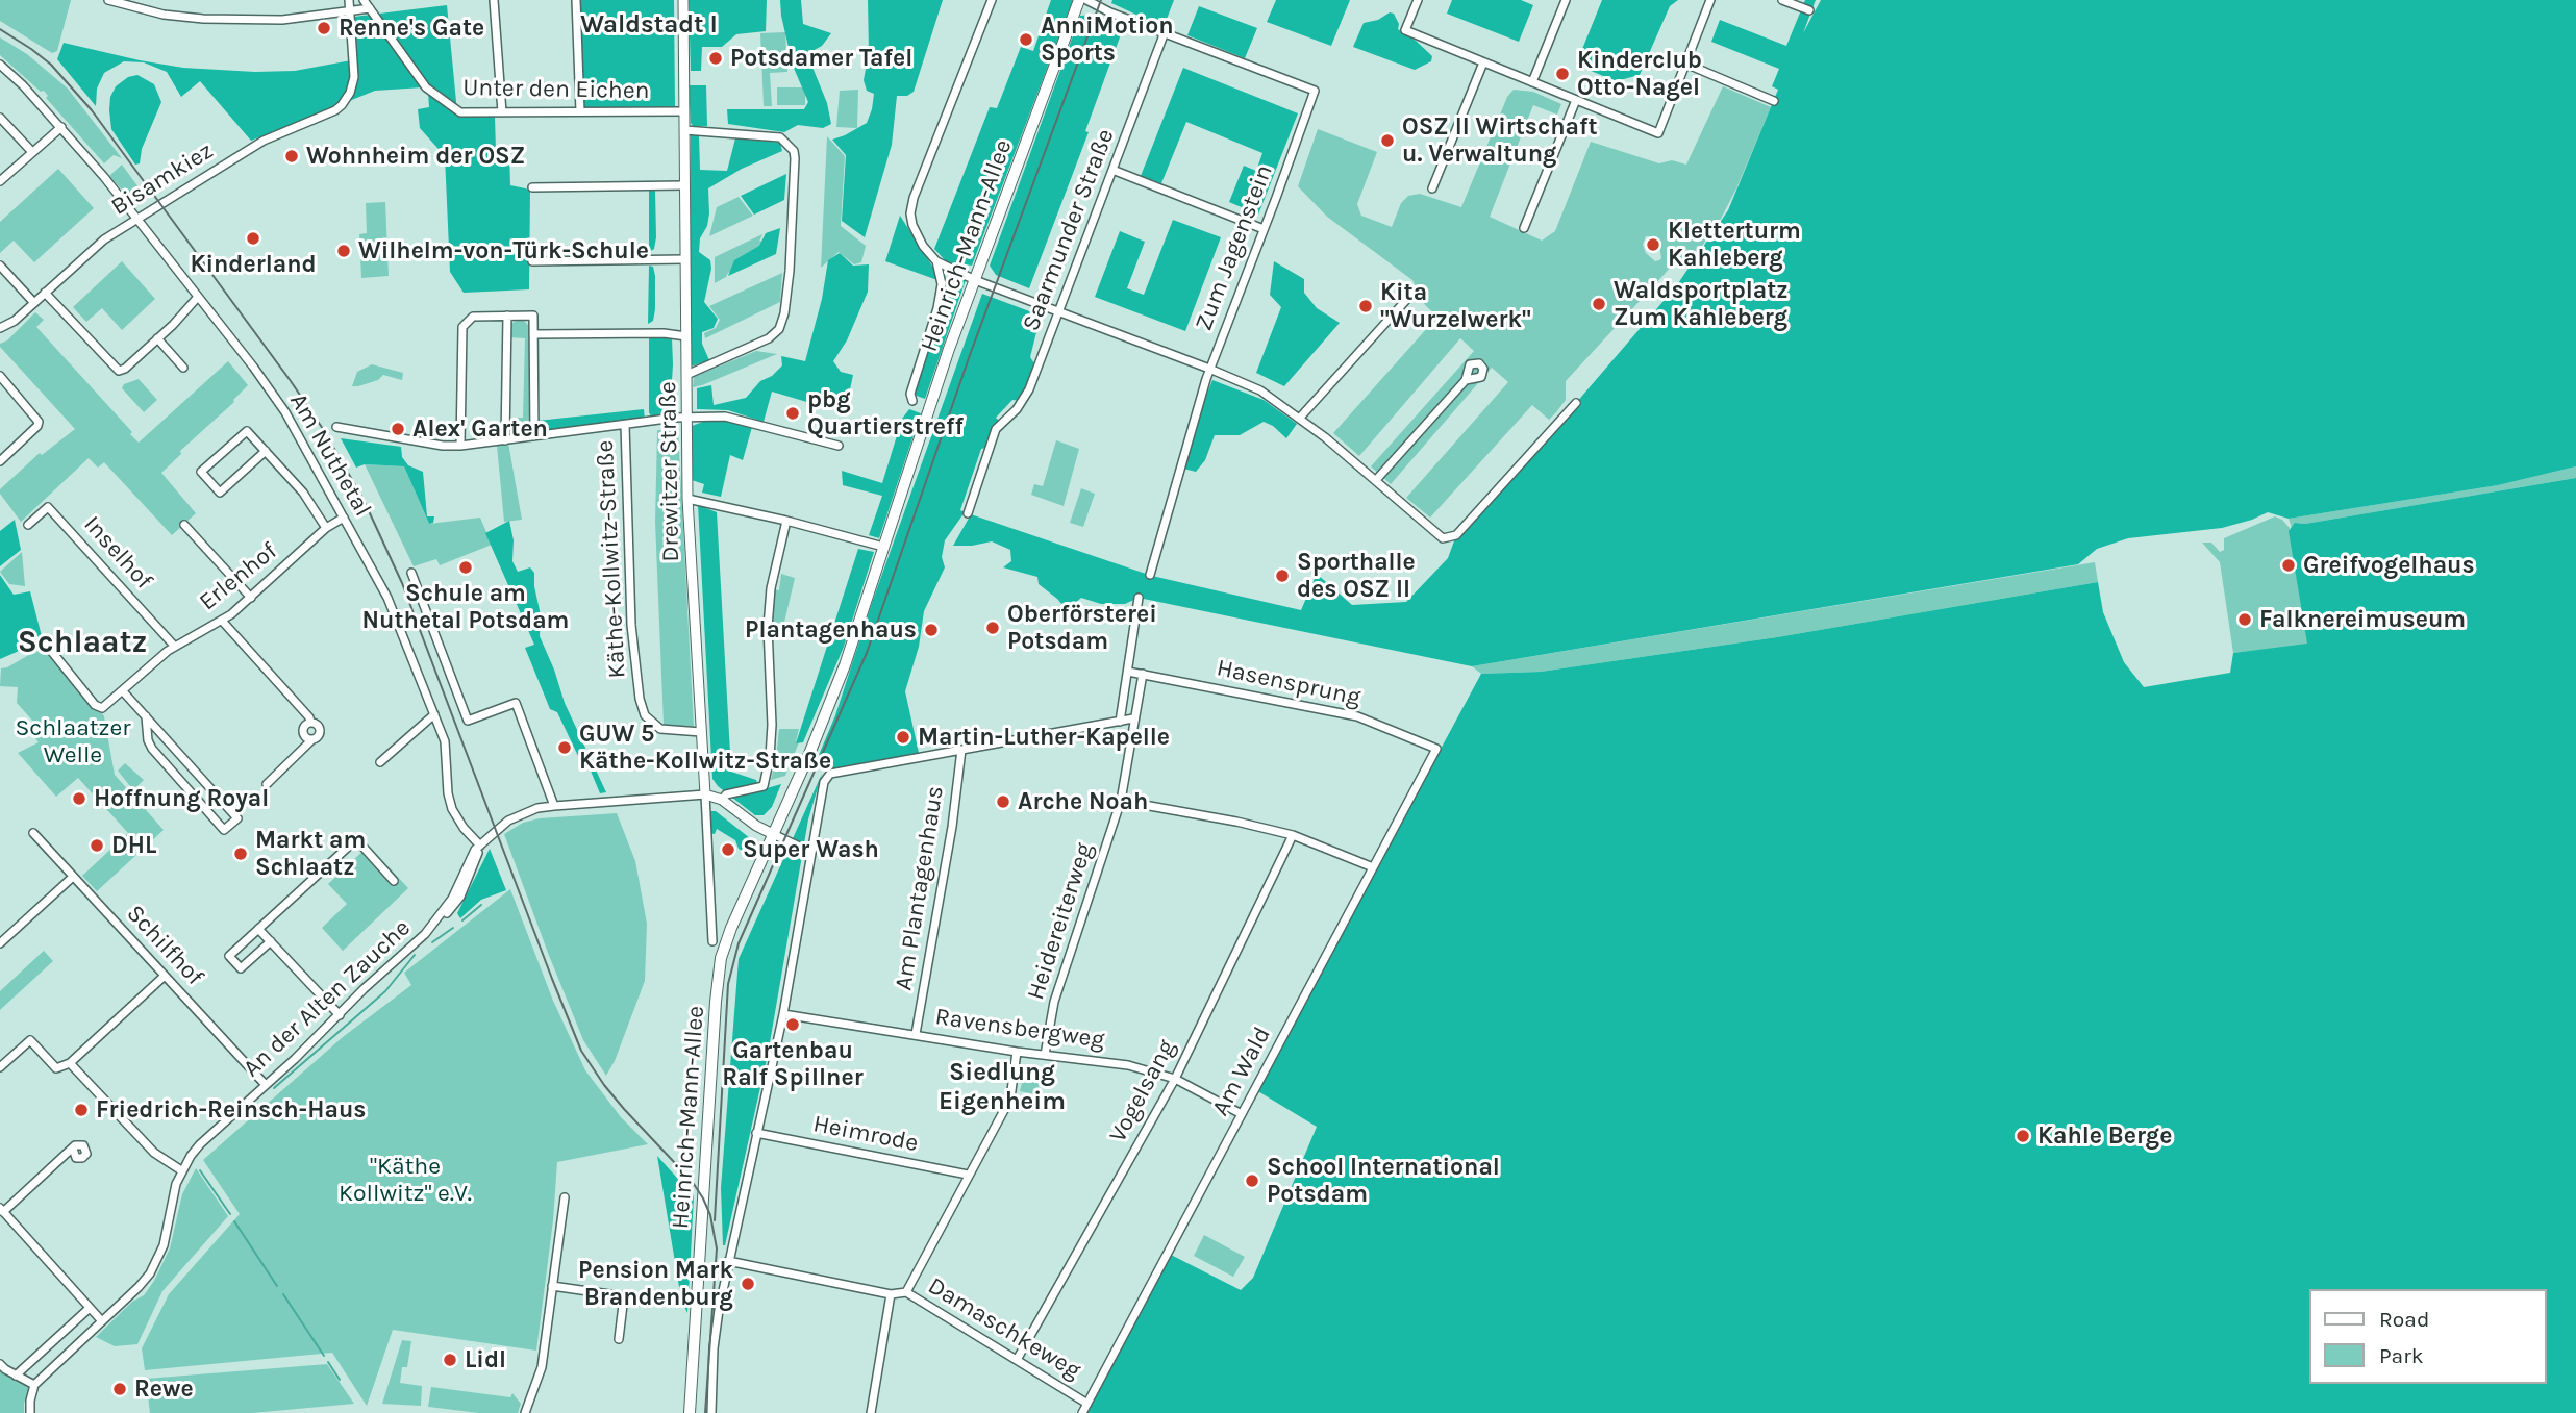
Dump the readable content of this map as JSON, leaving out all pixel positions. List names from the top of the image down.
{
  "streets": {
    "main road": ["Heinrich-Mann-Allee"],
    "street": [
      "Unter den Eichen",
      "Bisamkiez",
      "Saarmunder Straße",
      "Zum Jagenstein",
      "Am Nuthetal",
      "Drewitzer Straße",
      "Inselhof",
      "Käthe-Kollwitz-Straße",
      "Erlenhof",
      "Hasensprung",
      "Am Plantagenhaus",
      "Heidereiterweg",
      "Schilfhof",
      "An der Alten Zauche",
      "Ravensbergweg",
      "Am Wald",
      "Vogelsang",
      "Heimrode",
      "Damaschkeweg"
    ]
  },
  "crossings": [
    ["Unter den Eichen", "Drewitzer Straße"],
    ["Bisamkiez", "Am Nuthetal"],
    ["Saarmunder Straße", "Zum Jagenstein"],
    ["Heinrich-Mann-Allee", "An der Alten Zauche"],
    ["Am Nuthetal", "Erlenhof"],
    ["Am Nuthetal", "An der Alten Zauche"],
    ["Drewitzer Straße", "Käthe-Kollwitz-Straße"],
    ["Drewitzer Straße", "An der Alten Zauche"],
    ["Inselhof", "Erlenhof"],
    ["Hasensprung", "Heidereiterweg"],
    ["Hasensprung", "Am Wald"],
    ["Am Plantagenhaus", "Ravensbergweg"],
    ["Heidereiterweg", "Ravensbergweg"],
    ["Schilfhof", "An der Alten Zauche"],
    ["Ravensbergweg", "Am Wald"],
    ["Ravensbergweg", "Vogelsang"],
    ["Am Wald", "Damaschkeweg"],
    ["Vogelsang", "Damaschkeweg"]
  ],
  "districts": ["Waldstadt I", "Schlaatz", "Siedlung Eigenheim"],
  "parks": ["Schlaatzer Welle", "\"Käthe Kollwitz\" e.V."],
  "places": [
    "Renne's Gate",
    "AnniMotion Sports",
    "Potsdamer Tafel",
    "Kinderclub Otto-Nagel",
    "OSZ II Wirtschaft u. Verwaltung",
    "Wohnheim der OSZ",
    "Kinderland",
    "Kletterturm Kahleberg",
    "Wilhelm-von-Türk-Schule",
    "Waldsportplatz Zum Kahleberg",
    "Kita \"Wurzelwerk\"",
    "pbg Quartierstreff",
    "Alex' Garten",
    "Greifvogelhaus",
    "Schule am Nuthetal Potsdam",
    "Sporthalle des OSZ II",
    "Falknereimuseum",
    "Oberförsterei Potsdam",
    "Plantagenhaus",
    "Martin-Luther-Kapelle",
    "GUW 5 Käthe-Kollwitz-Straße",
    "Hoffnung Royal",
    "Arche Noah",
    "DHL",
    "Super Wash",
    "Markt am Schlaatz",
    "Gartenbau Ralf Spillner",
    "Friedrich-Reinsch-Haus",
    "Kahle Berge",
    "School International Potsdam",
    "Pension Mark Brandenburg",
    "Lidl",
    "Rewe"
  ],
  "legend": ["Road", "Park"]
}
